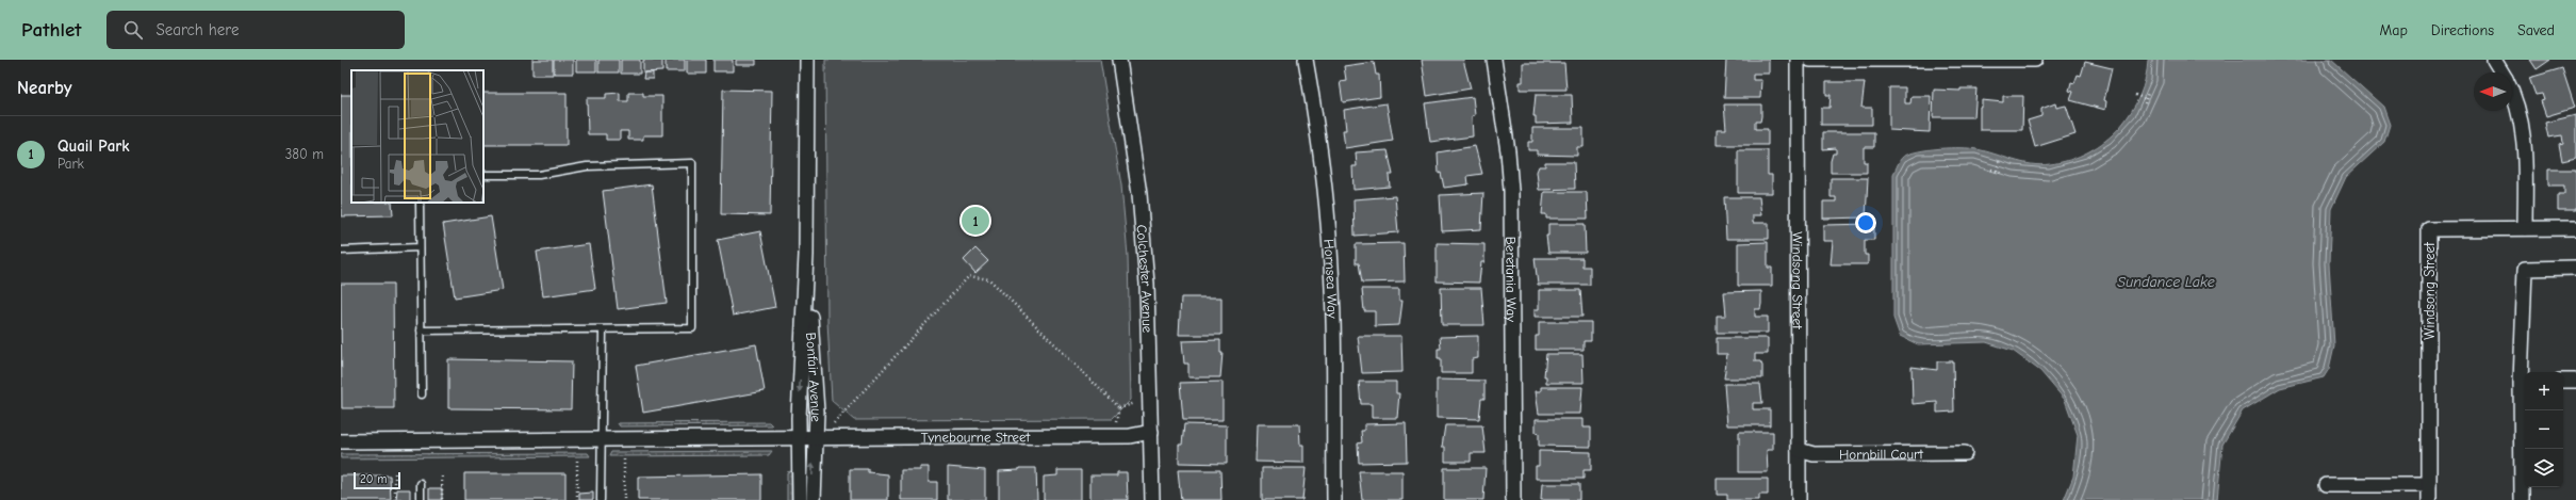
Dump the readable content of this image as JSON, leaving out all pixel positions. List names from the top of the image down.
{
  "streets": {
    "street": [
      "Colchester Avenue",
      "Hornsea Way",
      "Beretania Way",
      "Windsong Street",
      "Bonfair Avenue",
      "Tynebourne Street",
      "Hornbill Court"
    ]
  },
  "crossings": [
    ["Colchester Avenue", "Tynebourne Street"],
    ["Windsong Street", "Hornbill Court"],
    ["Bonfair Avenue", "Tynebourne Street"]
  ],
  "water": ["Sundance Lake"],
  "scale_bar": "20 m",
  "north": "left",
  "page": {
    "header": "Pathlet",
    "search": "Search here",
    "nav": ["Map", "Directions", "Saved"],
    "heading": "Nearby",
    "list": [
      {
        "mark": "1",
        "name": "Quail Park",
        "note": "Park",
        "value": "380 m"
      }
    ],
    "pins": "1",
    "map_buttons": ["+", "−"],
    "scale": "20 m"
  }
}
